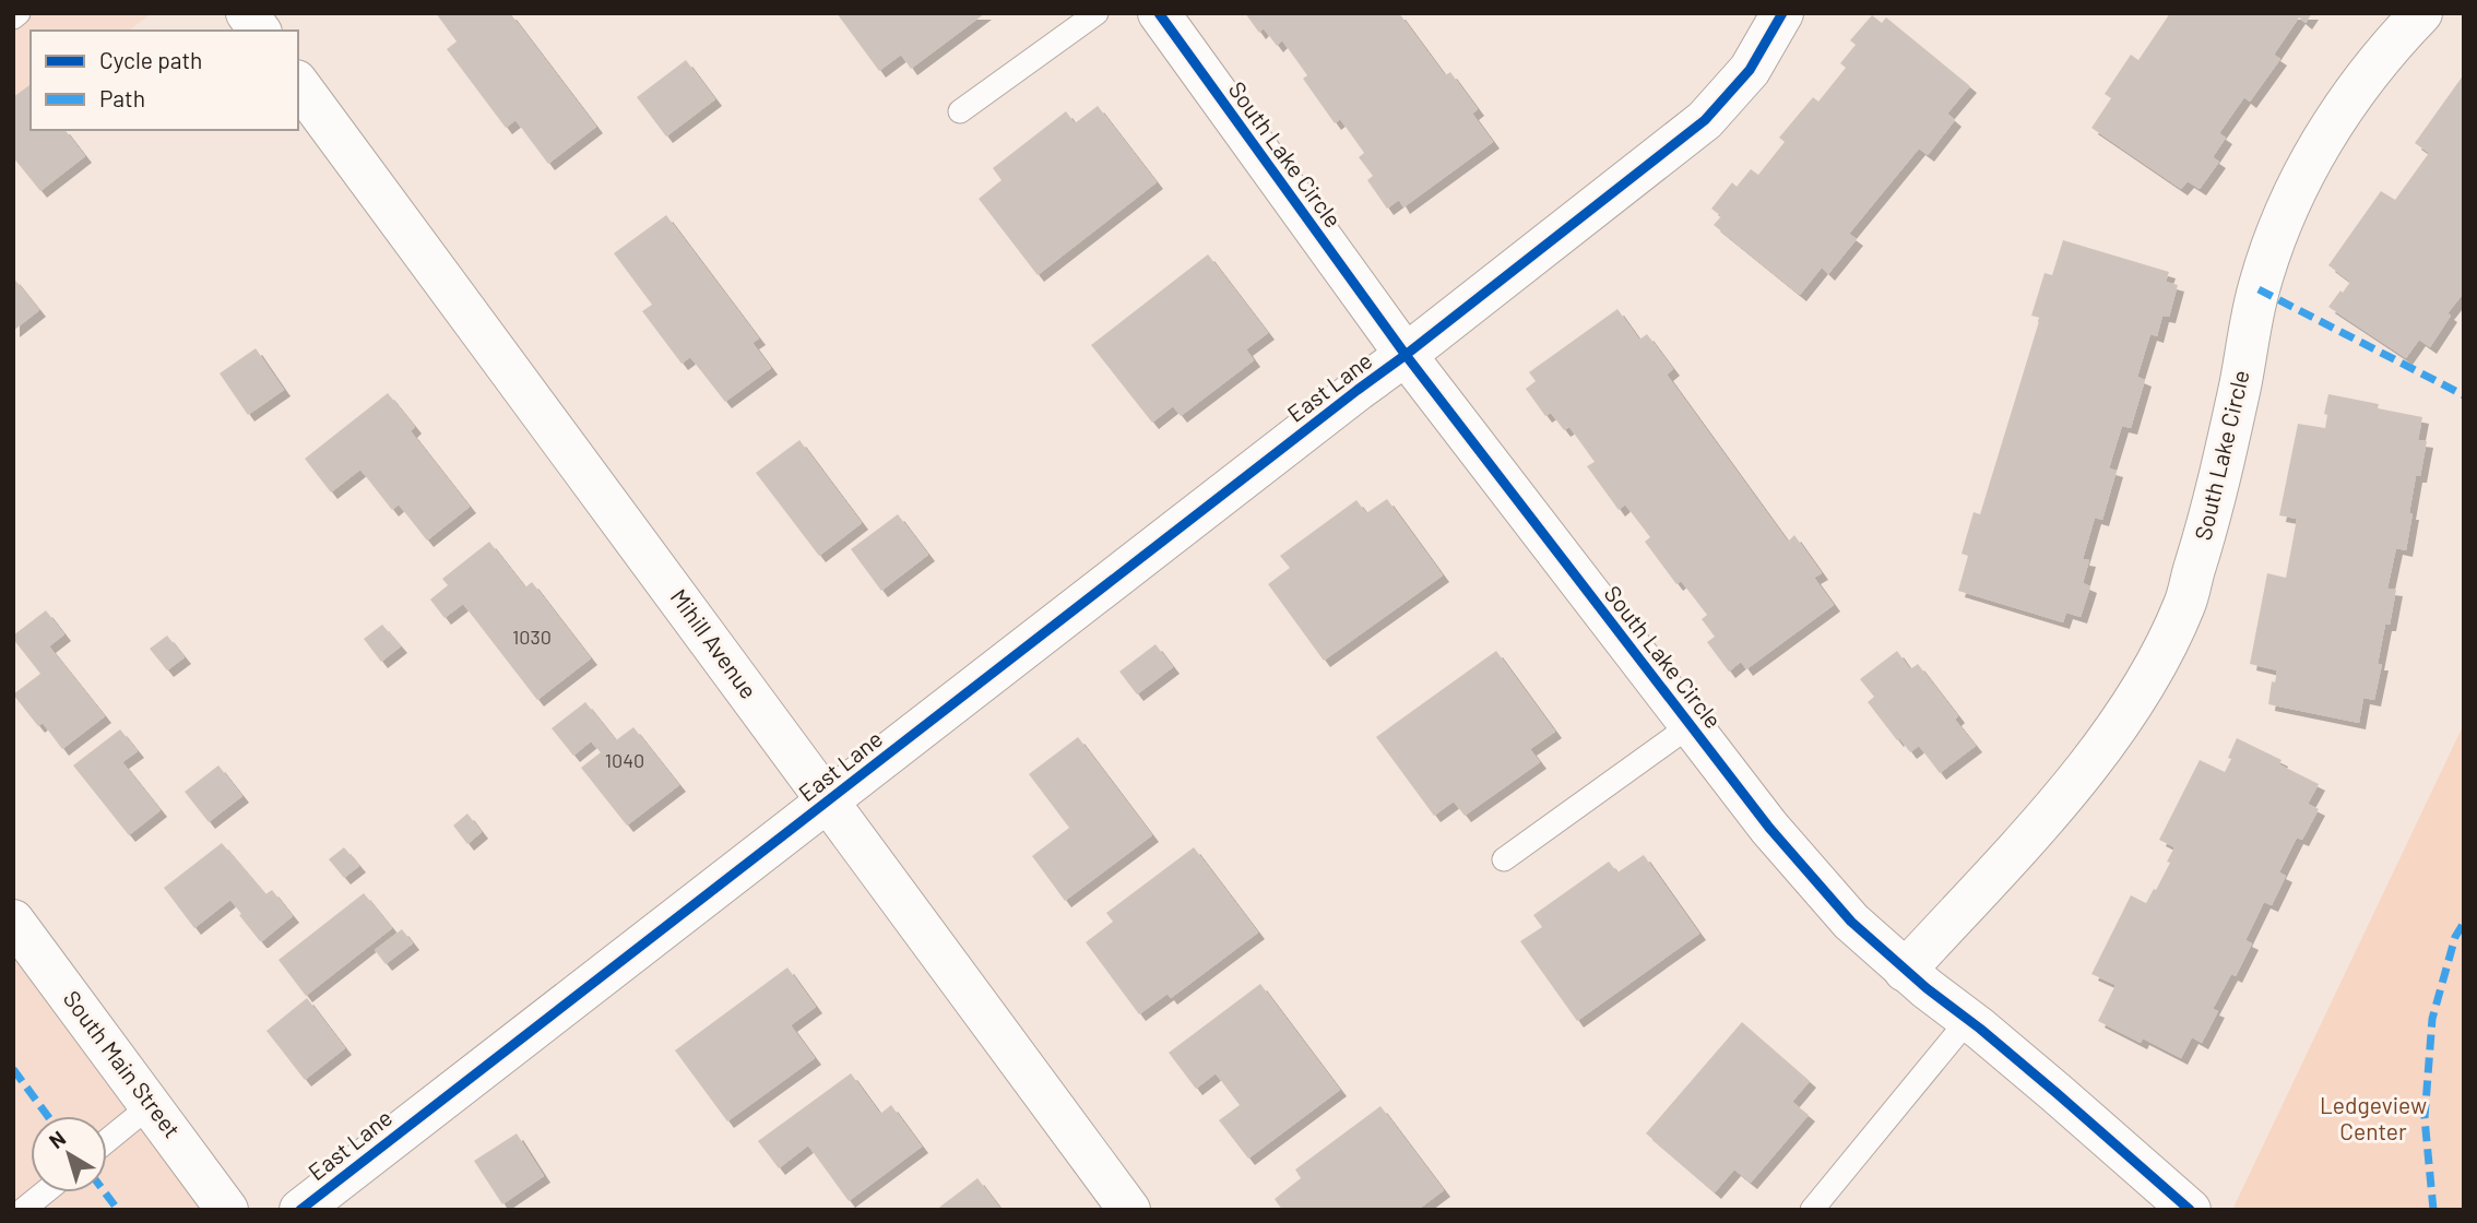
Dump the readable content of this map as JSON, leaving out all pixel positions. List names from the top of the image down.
{
  "streets": {
    "street": [
      "South Lake Circle",
      "East Lane",
      "Mihill Avenue",
      "South Main Street"
    ]
  },
  "crossings": [
    ["South Lake Circle", "East Lane"],
    ["East Lane", "Mihill Avenue"]
  ],
  "parks": ["Ledgeview Center"],
  "house_numbers": ["1030", "1040"],
  "legend": ["Cycle path", "Path"],
  "north": "top left"
}
